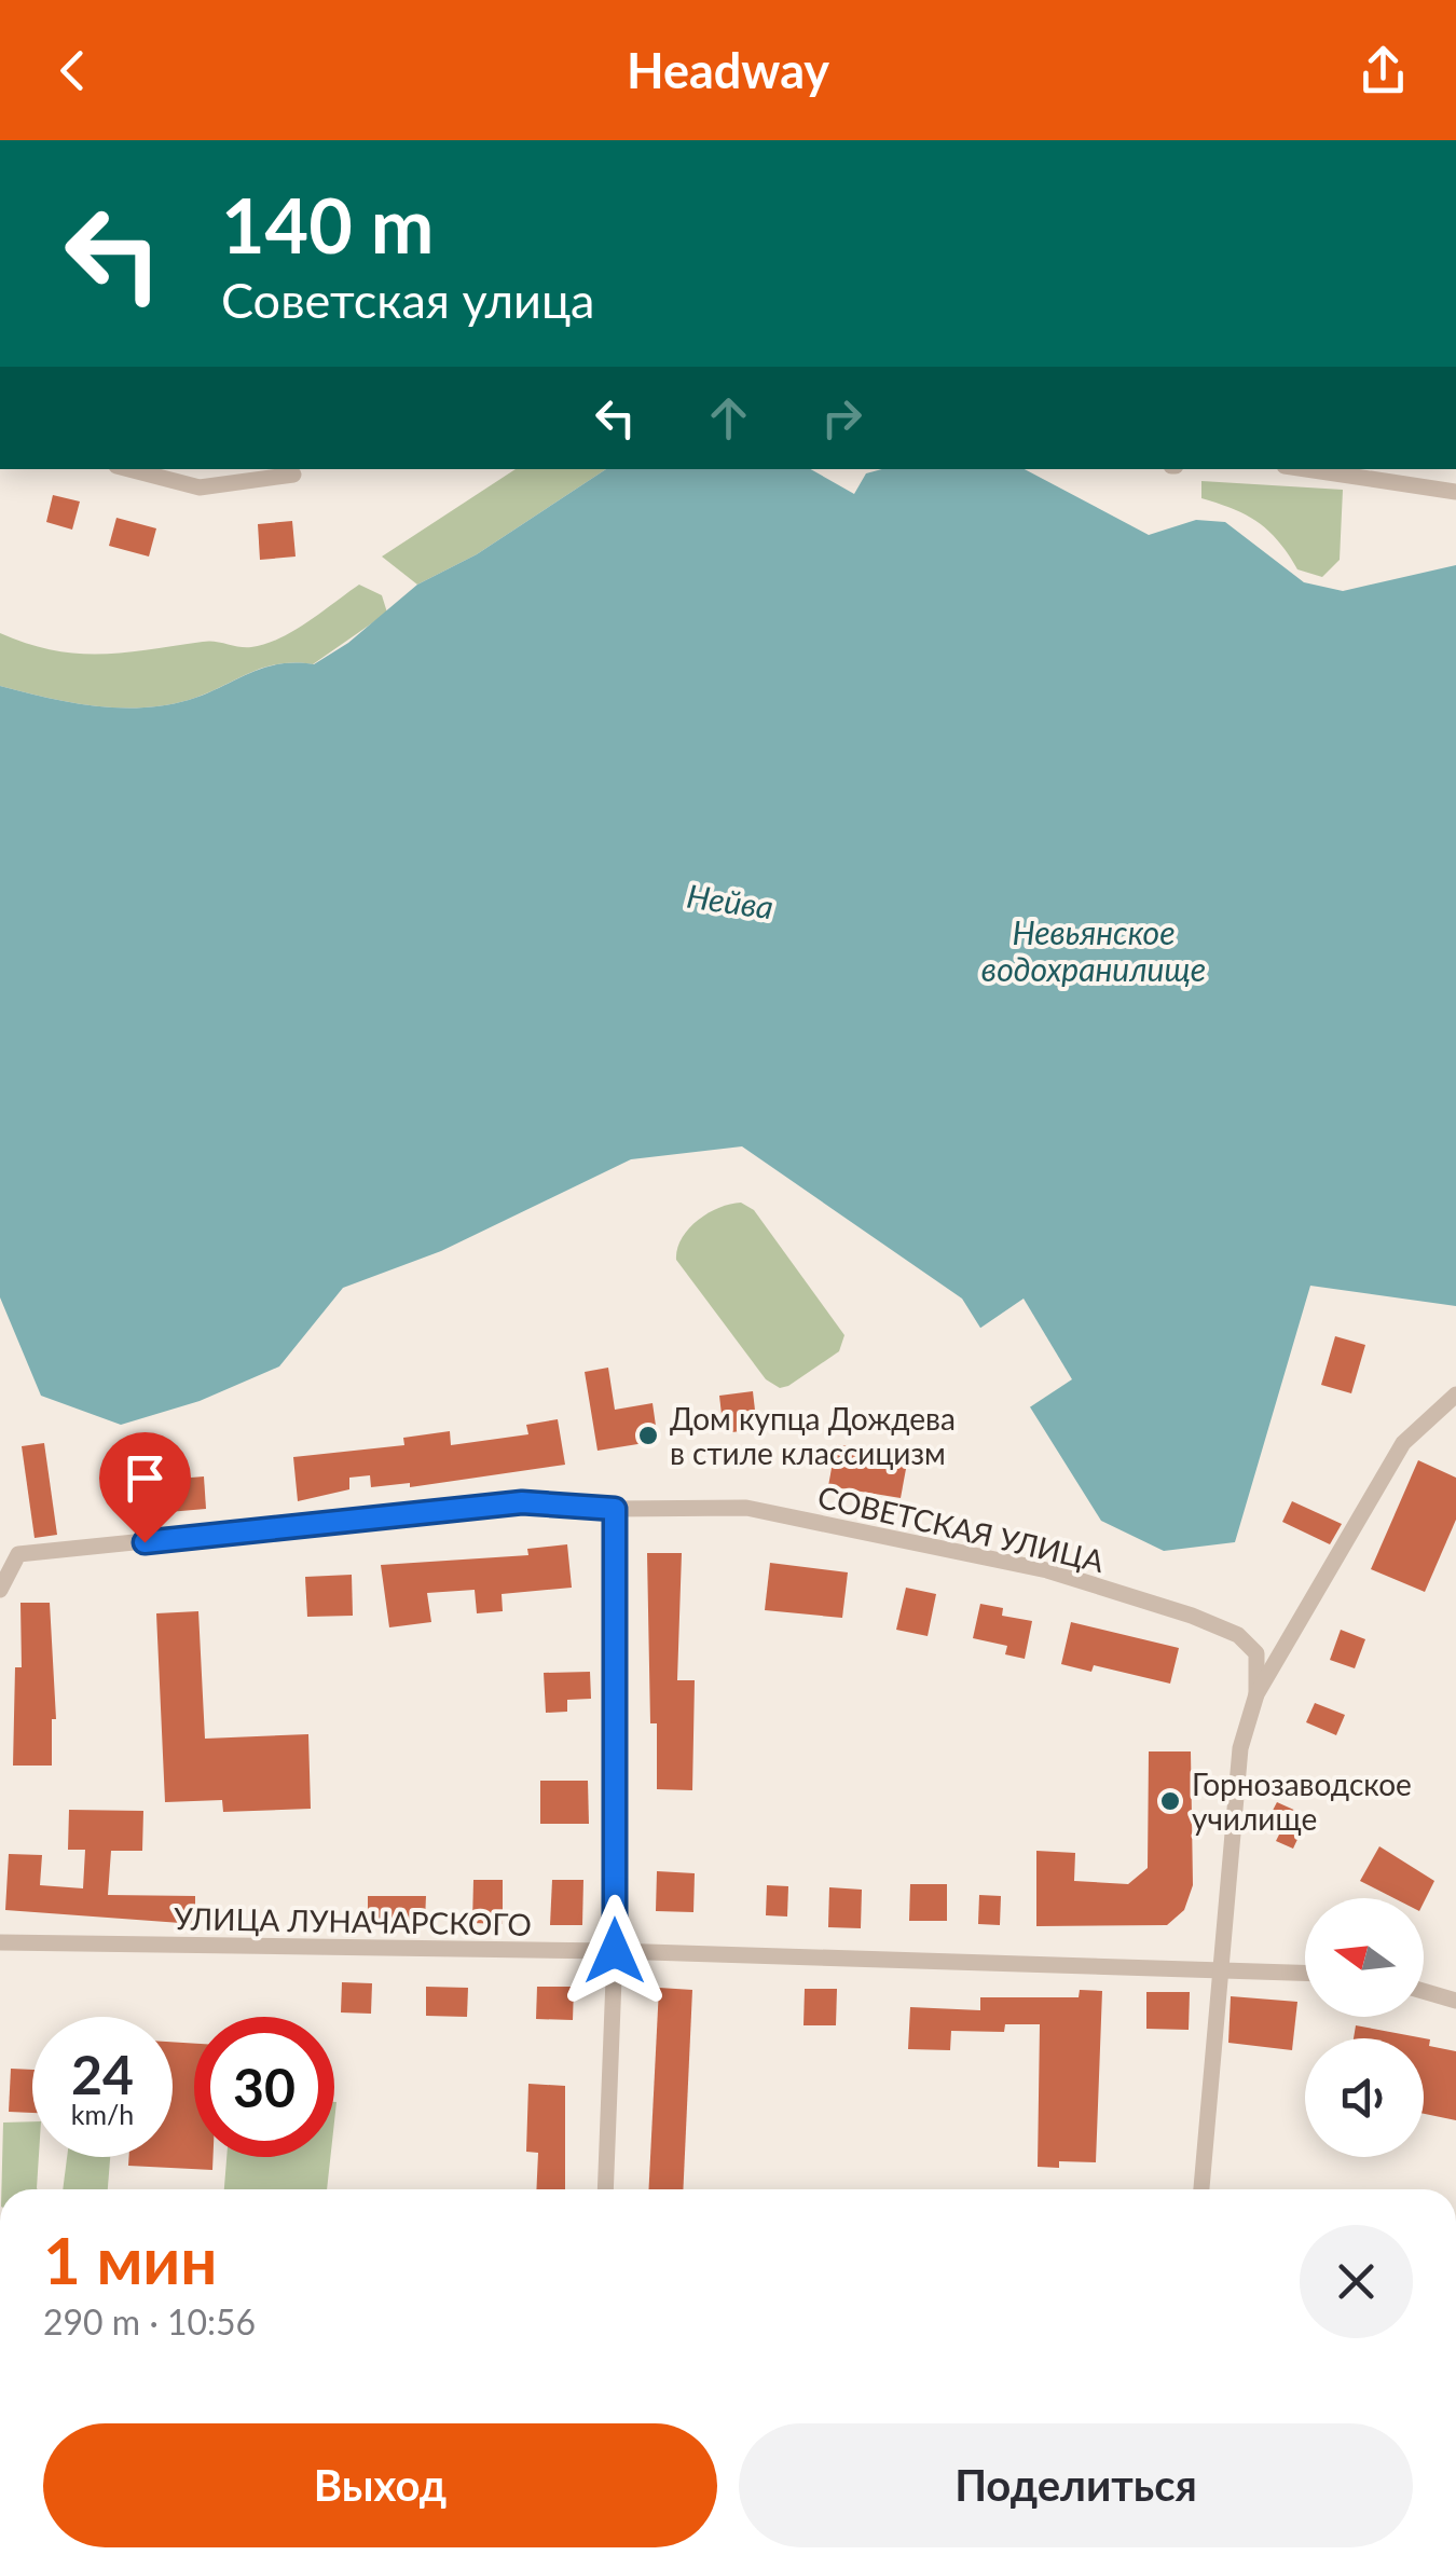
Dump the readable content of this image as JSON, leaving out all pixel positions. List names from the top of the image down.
{
  "streets": {
    "street": ["СОВЕТСКАЯ УЛИЦА", "УЛИЦА ЛУНАЧАРСКОГО"]
  },
  "water": ["Нейва", "Невьянское водохранилище"],
  "places": ["Дом купца Дождева в стиле классицизм", "Горнозаводское училище"],
  "north": "left",
  "page": {
    "header": "Headway",
    "turn": ["140 m", "Советская улица"],
    "speed": "24 km/h",
    "limit": "30",
    "heading": ["1 мин", "290 m · 10:56"],
    "buttons": ["Выход", "Поделиться"]
  }
}
